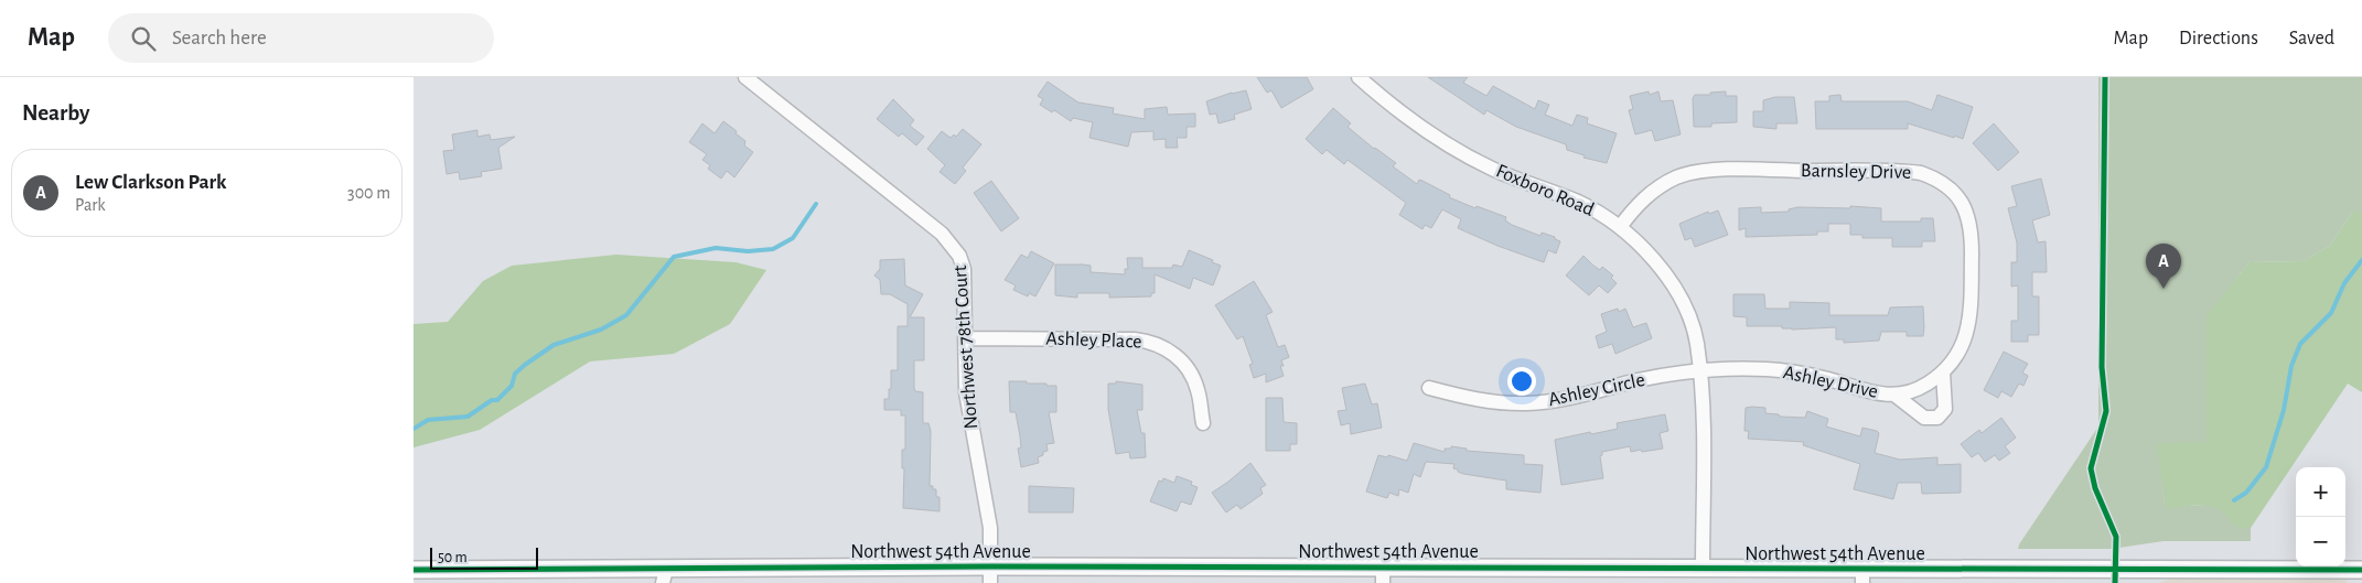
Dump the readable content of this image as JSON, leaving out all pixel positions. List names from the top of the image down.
{
  "streets": {
    "street": [
      "Barnsley Drive",
      "Foxboro Road",
      "Ashley Place",
      "Northwest 78th Court",
      "Ashley Drive",
      "Ashley Circle",
      "Northwest 54th Avenue"
    ]
  },
  "crossings": [
    ["Barnsley Drive", "Foxboro Road"],
    ["Barnsley Drive", "Ashley Drive"],
    ["Foxboro Road", "Ashley Drive"],
    ["Foxboro Road", "Ashley Circle"],
    ["Foxboro Road", "Northwest 54th Avenue"],
    ["Ashley Place", "Northwest 78th Court"],
    ["Northwest 78th Court", "Northwest 54th Avenue"],
    ["Ashley Drive", "Ashley Circle"]
  ],
  "scale_bar": "50 m",
  "page": {
    "header": "Map",
    "search": "Search here",
    "nav": ["Map", "Directions", "Saved"],
    "heading": "Nearby",
    "list": [
      {
        "mark": "A",
        "name": "Lew Clarkson Park",
        "note": "Park",
        "value": "300 m"
      }
    ],
    "pins": "A",
    "map_buttons": ["+", "−"],
    "scale": "50 m"
  }
}
